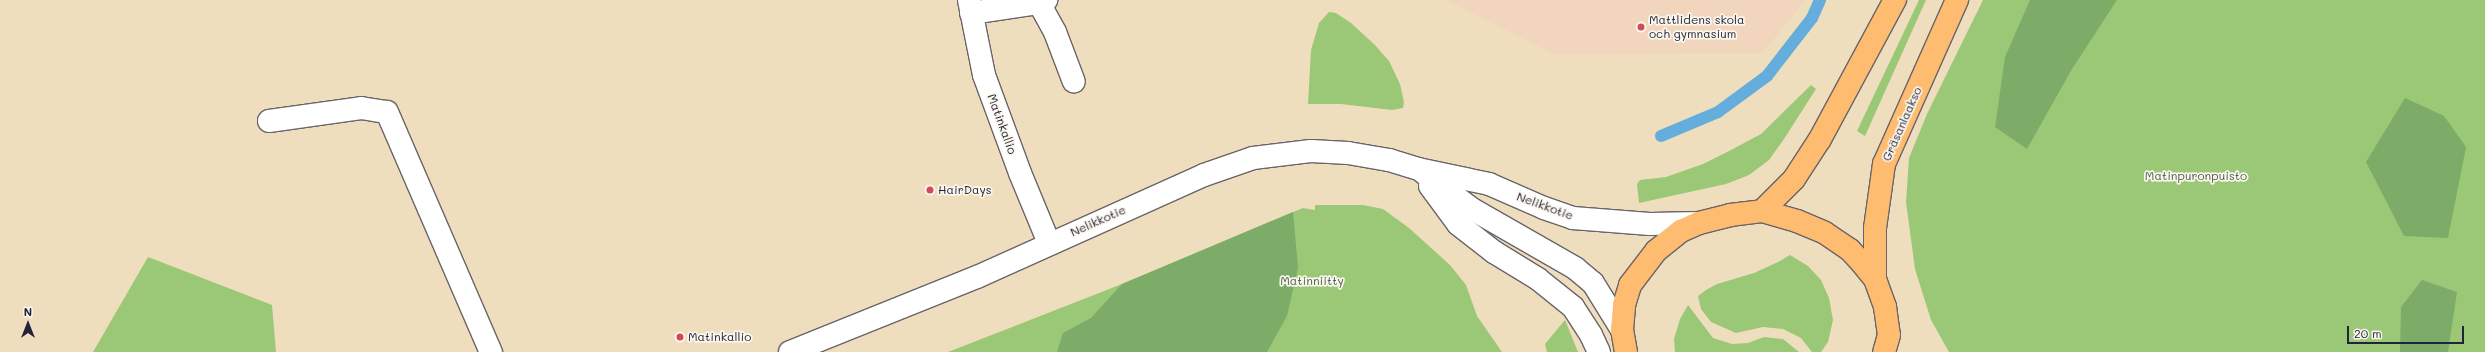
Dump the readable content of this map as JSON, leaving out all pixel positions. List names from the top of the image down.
{
  "streets": {
    "main road": ["Gräsanlaakso"],
    "street": ["Matinkallio", "Nelikkotie"]
  },
  "crossings": [
    ["Matinkallio", "Nelikkotie"]
  ],
  "parks": ["Matinpuronpuisto", "Matinniitty"],
  "places": ["Mattlidens skola och gymnasium", "HairDays", "Matinkallio"],
  "scale_bar": "20 m",
  "north": "top"
}
